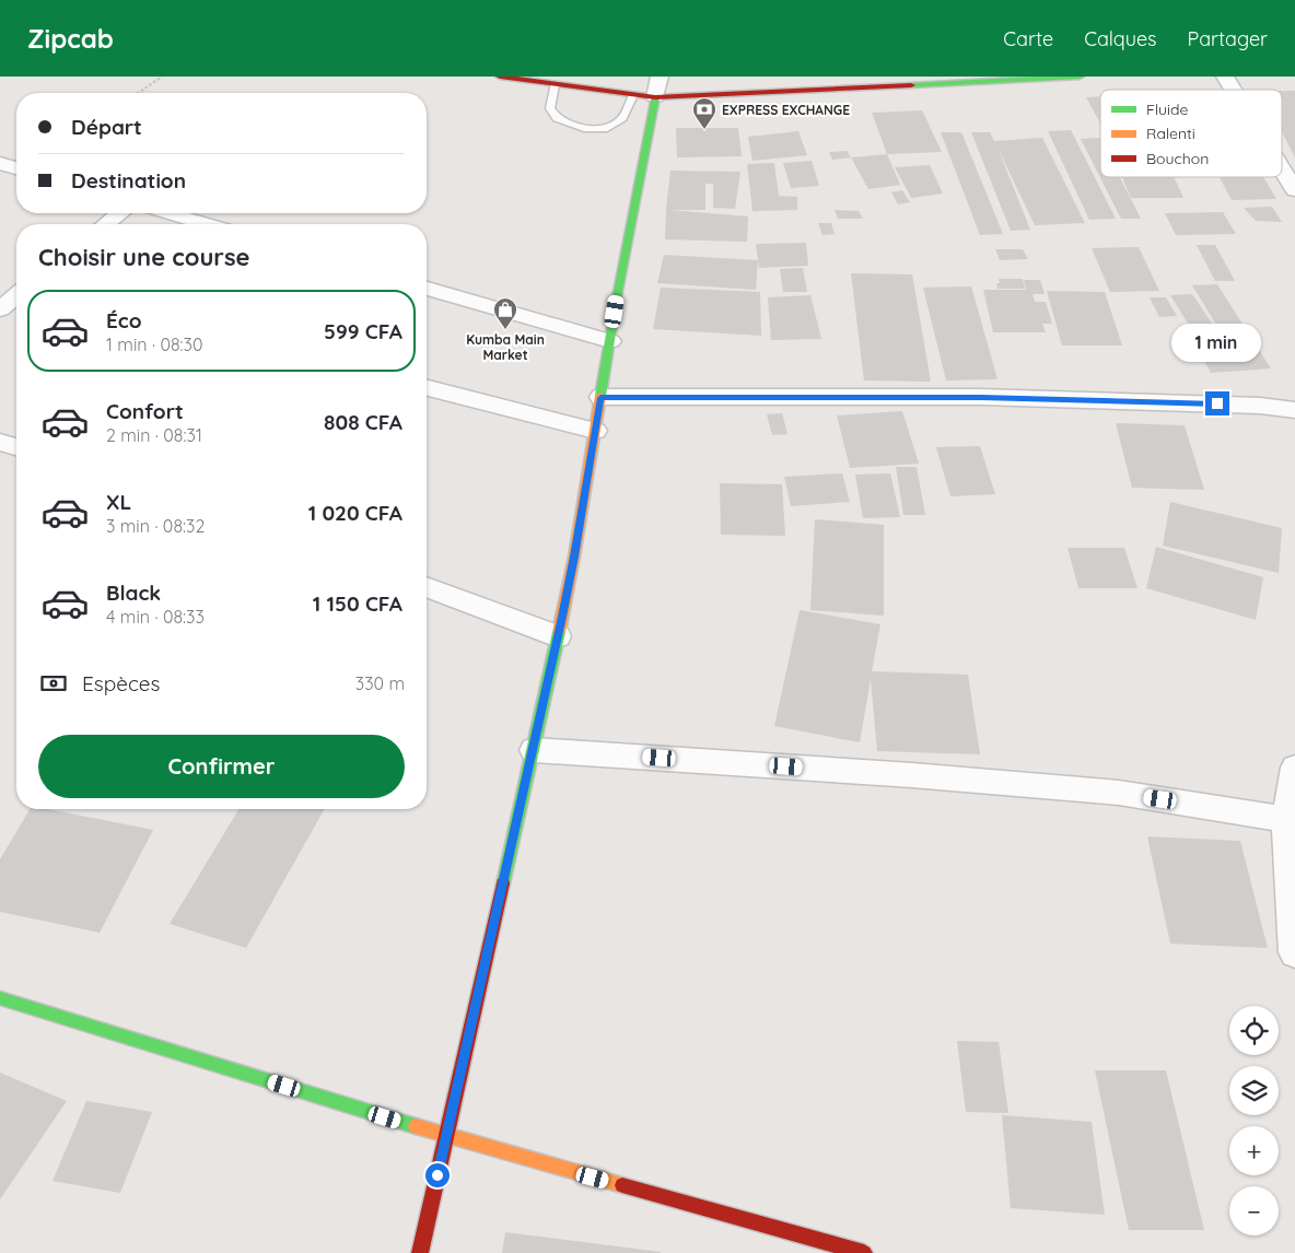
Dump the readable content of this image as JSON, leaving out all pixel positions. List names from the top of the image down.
{
  "places": {
    "bank": ["EXPRESS EXCHANGE"],
    "shop": ["Kumba Main Market"]
  },
  "legend": ["Fluide", "Ralenti", "Bouchon"],
  "page": {
    "header": "Zipcab",
    "nav": ["Carte", "Calques", "Partager"],
    "banner": ["Départ", "Destination"],
    "heading": "Choisir une course",
    "list": [
      {
        "name": "Éco",
        "note": "1 min · 08:30",
        "value": "599 CFA"
      },
      {
        "name": "Confort",
        "note": "2 min · 08:31",
        "value": "808 CFA"
      },
      {
        "name": "XL",
        "note": "3 min · 08:32",
        "value": "1 020 CFA"
      },
      {
        "name": "Black",
        "note": "4 min · 08:33",
        "value": "1 150 CFA"
      }
    ],
    "bubble": "1 min",
    "pay": ["Espèces", "330 m"],
    "buttons": "Confirmer",
    "map_buttons": ["+", "−"]
  }
}
